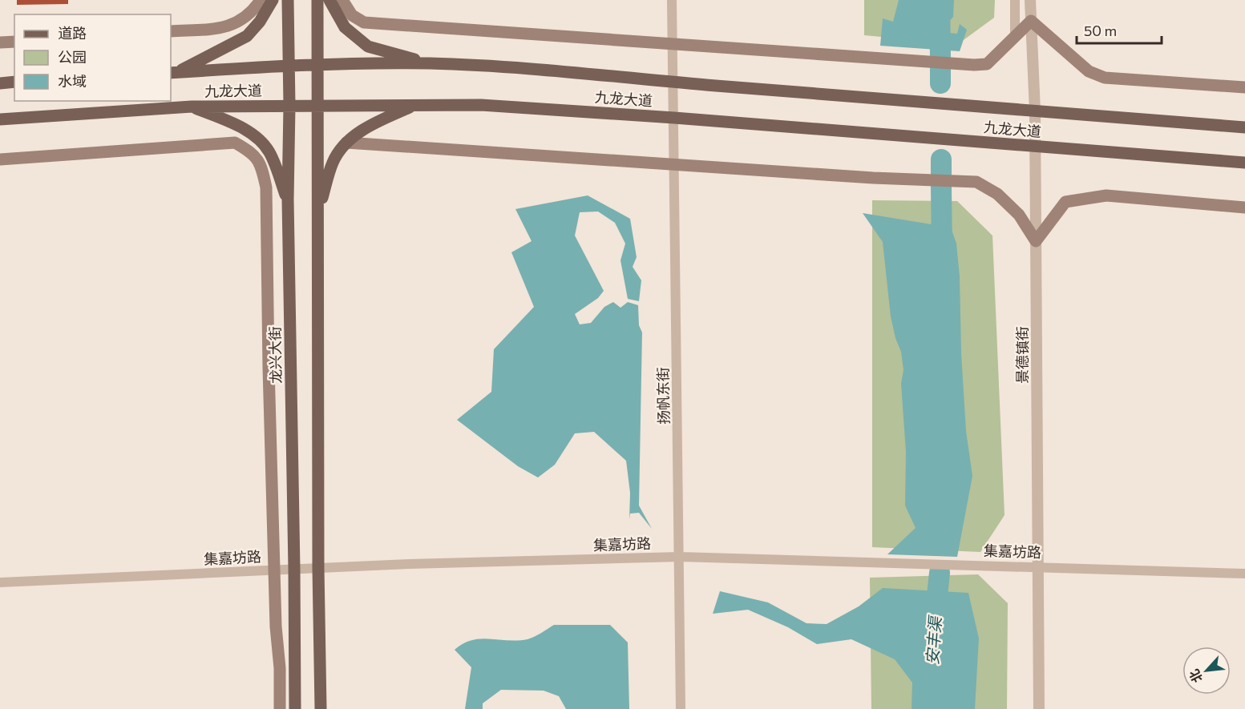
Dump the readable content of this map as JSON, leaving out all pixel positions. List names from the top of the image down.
{
  "streets": {
    "main road": ["九龙大道", "龙兴大街"],
    "street": ["景德镇街", "扬帆东街", "集嘉坊路"]
  },
  "crossings": [
    ["九龙大道", "龙兴大街"],
    ["九龙大道", "景德镇街"],
    ["九龙大道", "扬帆东街"],
    ["龙兴大街", "集嘉坊路"],
    ["景德镇街", "集嘉坊路"],
    ["扬帆东街", "集嘉坊路"]
  ],
  "water": ["安丰渠"],
  "legend": ["道路", "公园", "水域"],
  "scale_bar": "50 m",
  "north": "bottom left"
}
